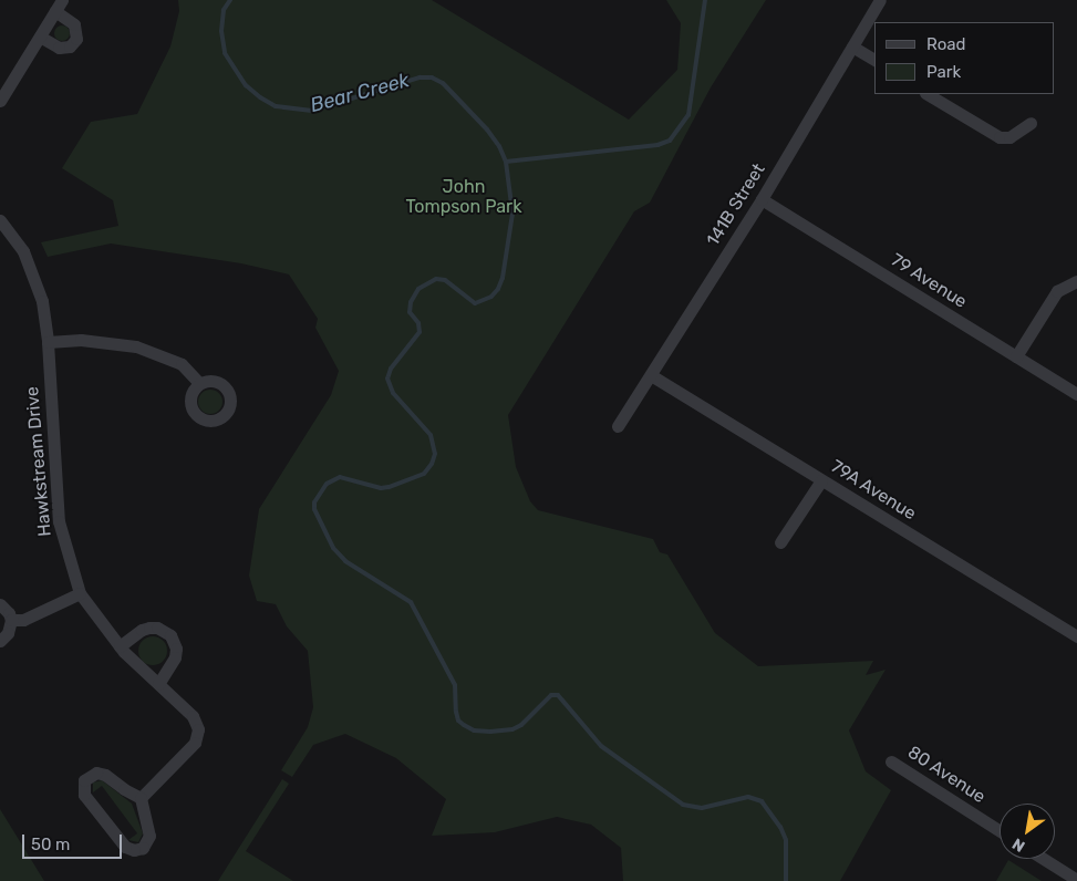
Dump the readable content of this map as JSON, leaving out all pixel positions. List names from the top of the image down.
{
  "streets": {
    "street": [
      "141B Street",
      "79 Avenue",
      "Hawkstream Drive",
      "79A Avenue",
      "80 Avenue"
    ]
  },
  "crossings": [
    ["141B Street", "79 Avenue"],
    ["141B Street", "79A Avenue"]
  ],
  "water": ["Bear Creek"],
  "parks": ["John Tompson Park"],
  "legend": ["Road", "Park"],
  "scale_bar": "50 m",
  "north": "bottom left"
}
